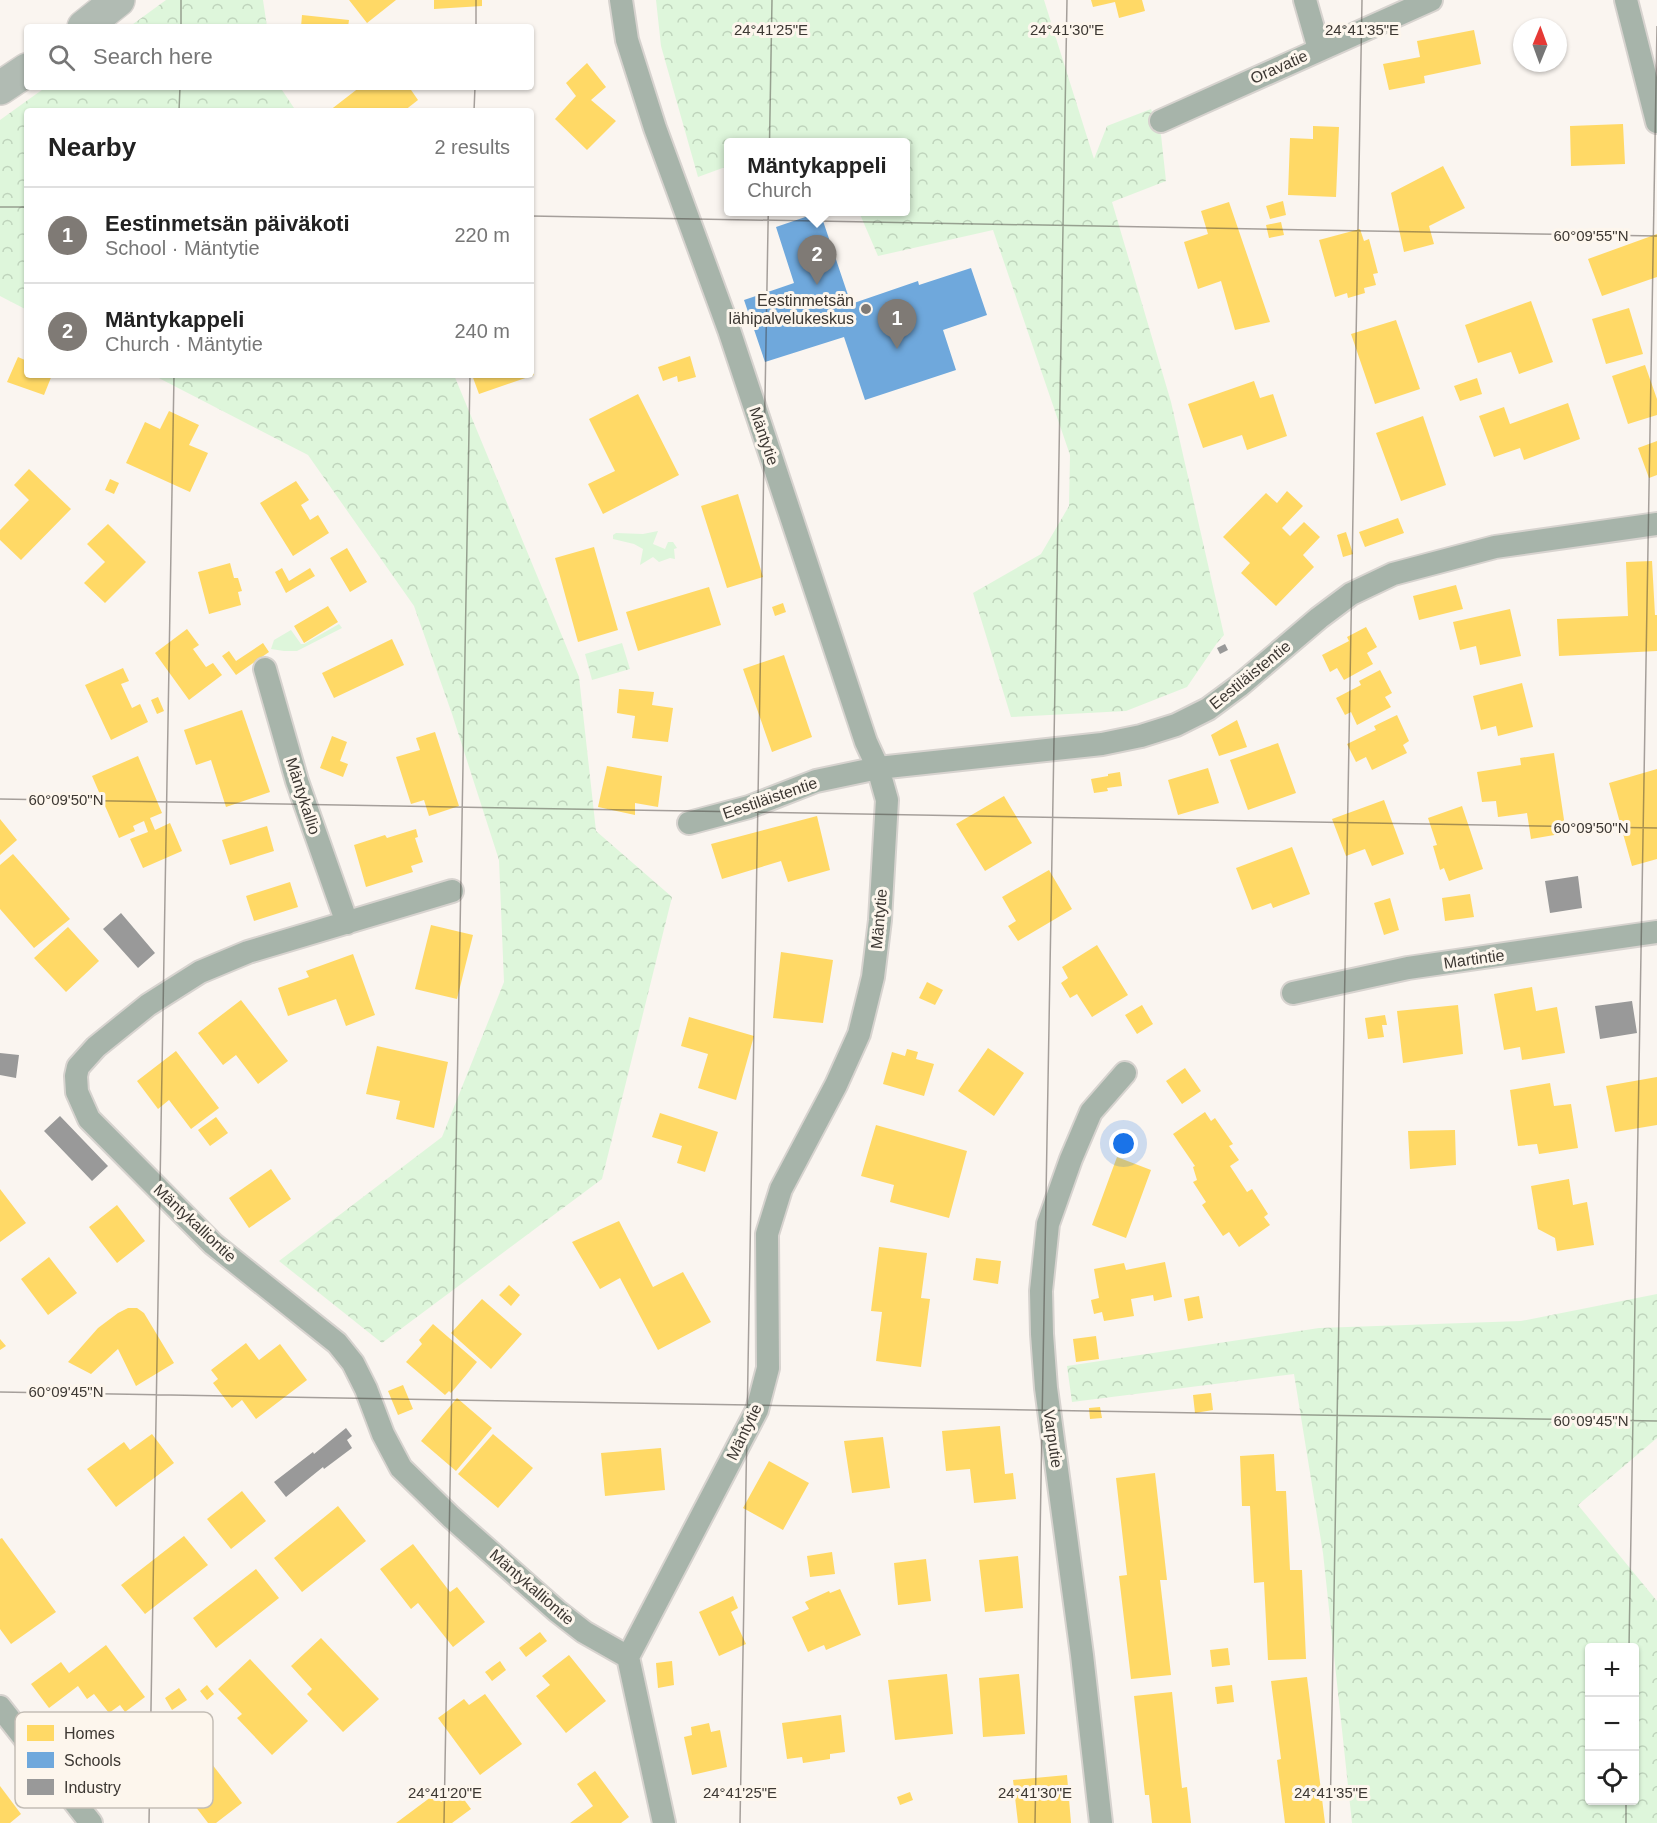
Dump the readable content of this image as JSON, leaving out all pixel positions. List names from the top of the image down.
{
  "streets": {
    "street": [
      "Oravatie",
      "Mäntytie",
      "Eestiläistentie",
      "Mäntykallio",
      "Martintie",
      "Mäntykalliontie",
      "Varputie"
    ]
  },
  "crossings": [
    ["Mäntytie", "Eestiläistentie"],
    ["Mäntytie", "Mäntykalliontie"],
    ["Mäntykallio", "Mäntykalliontie"]
  ],
  "places": ["Eestinmetsän lähipalvelukeskus"],
  "legend": ["Homes", "Schools", "Industry"],
  "north": "top",
  "page": {
    "search": "Search here",
    "heading": ["Nearby", "2 results"],
    "popup": ["Mäntykappeli", "Church"],
    "list": [
      {
        "mark": "1",
        "name": "Eestinmetsän päiväkoti",
        "note": "School · Mäntytie",
        "value": "220 m"
      },
      {
        "mark": "2",
        "name": "Mäntykappeli",
        "note": "Church · Mäntytie",
        "value": "240 m"
      }
    ],
    "pins": ["2", "1"],
    "map_buttons": ["+", "−"]
  },
  "coordinates": [
    "24°41'25\"E",
    "24°41'30\"E",
    "24°41'35\"E",
    "60°09'55\"N",
    "60°09'50\"N",
    "60°09'45\"N",
    "24°41'20\"E"
  ]
}
